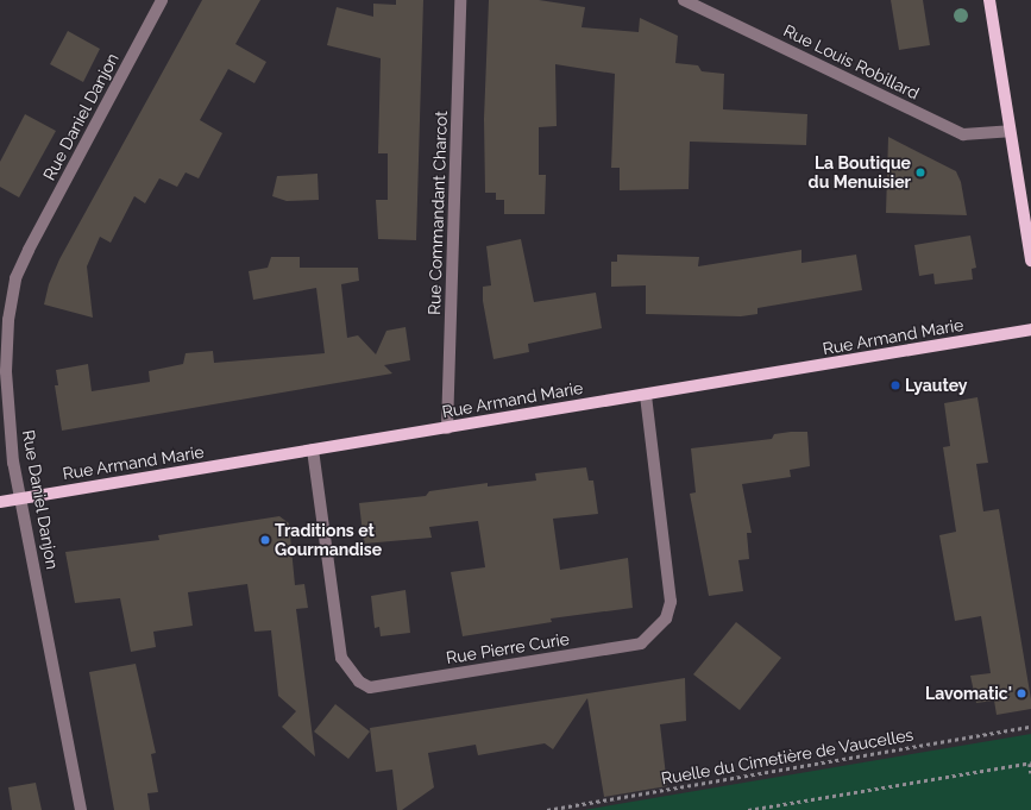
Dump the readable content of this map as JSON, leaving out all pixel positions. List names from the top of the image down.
{
  "streets": {
    "main road": ["Rue Armand Marie"],
    "street": [
      "Rue Louis Robillard",
      "Rue Daniel Danjon",
      "Rue Commandant Charcot",
      "Rue Pierre Curie"
    ],
    "path": ["Ruelle du Cimetière de Vaucelles"]
  },
  "crossings": [
    ["Rue Daniel Danjon", "Rue Armand Marie"],
    ["Rue Commandant Charcot", "Rue Armand Marie"],
    ["Rue Armand Marie", "Rue Pierre Curie"]
  ],
  "places": [
    "La Boutique du Menuisier",
    "Lyautey",
    "Traditions et Gourmandise",
    "Lavomatic'"
  ]
}
